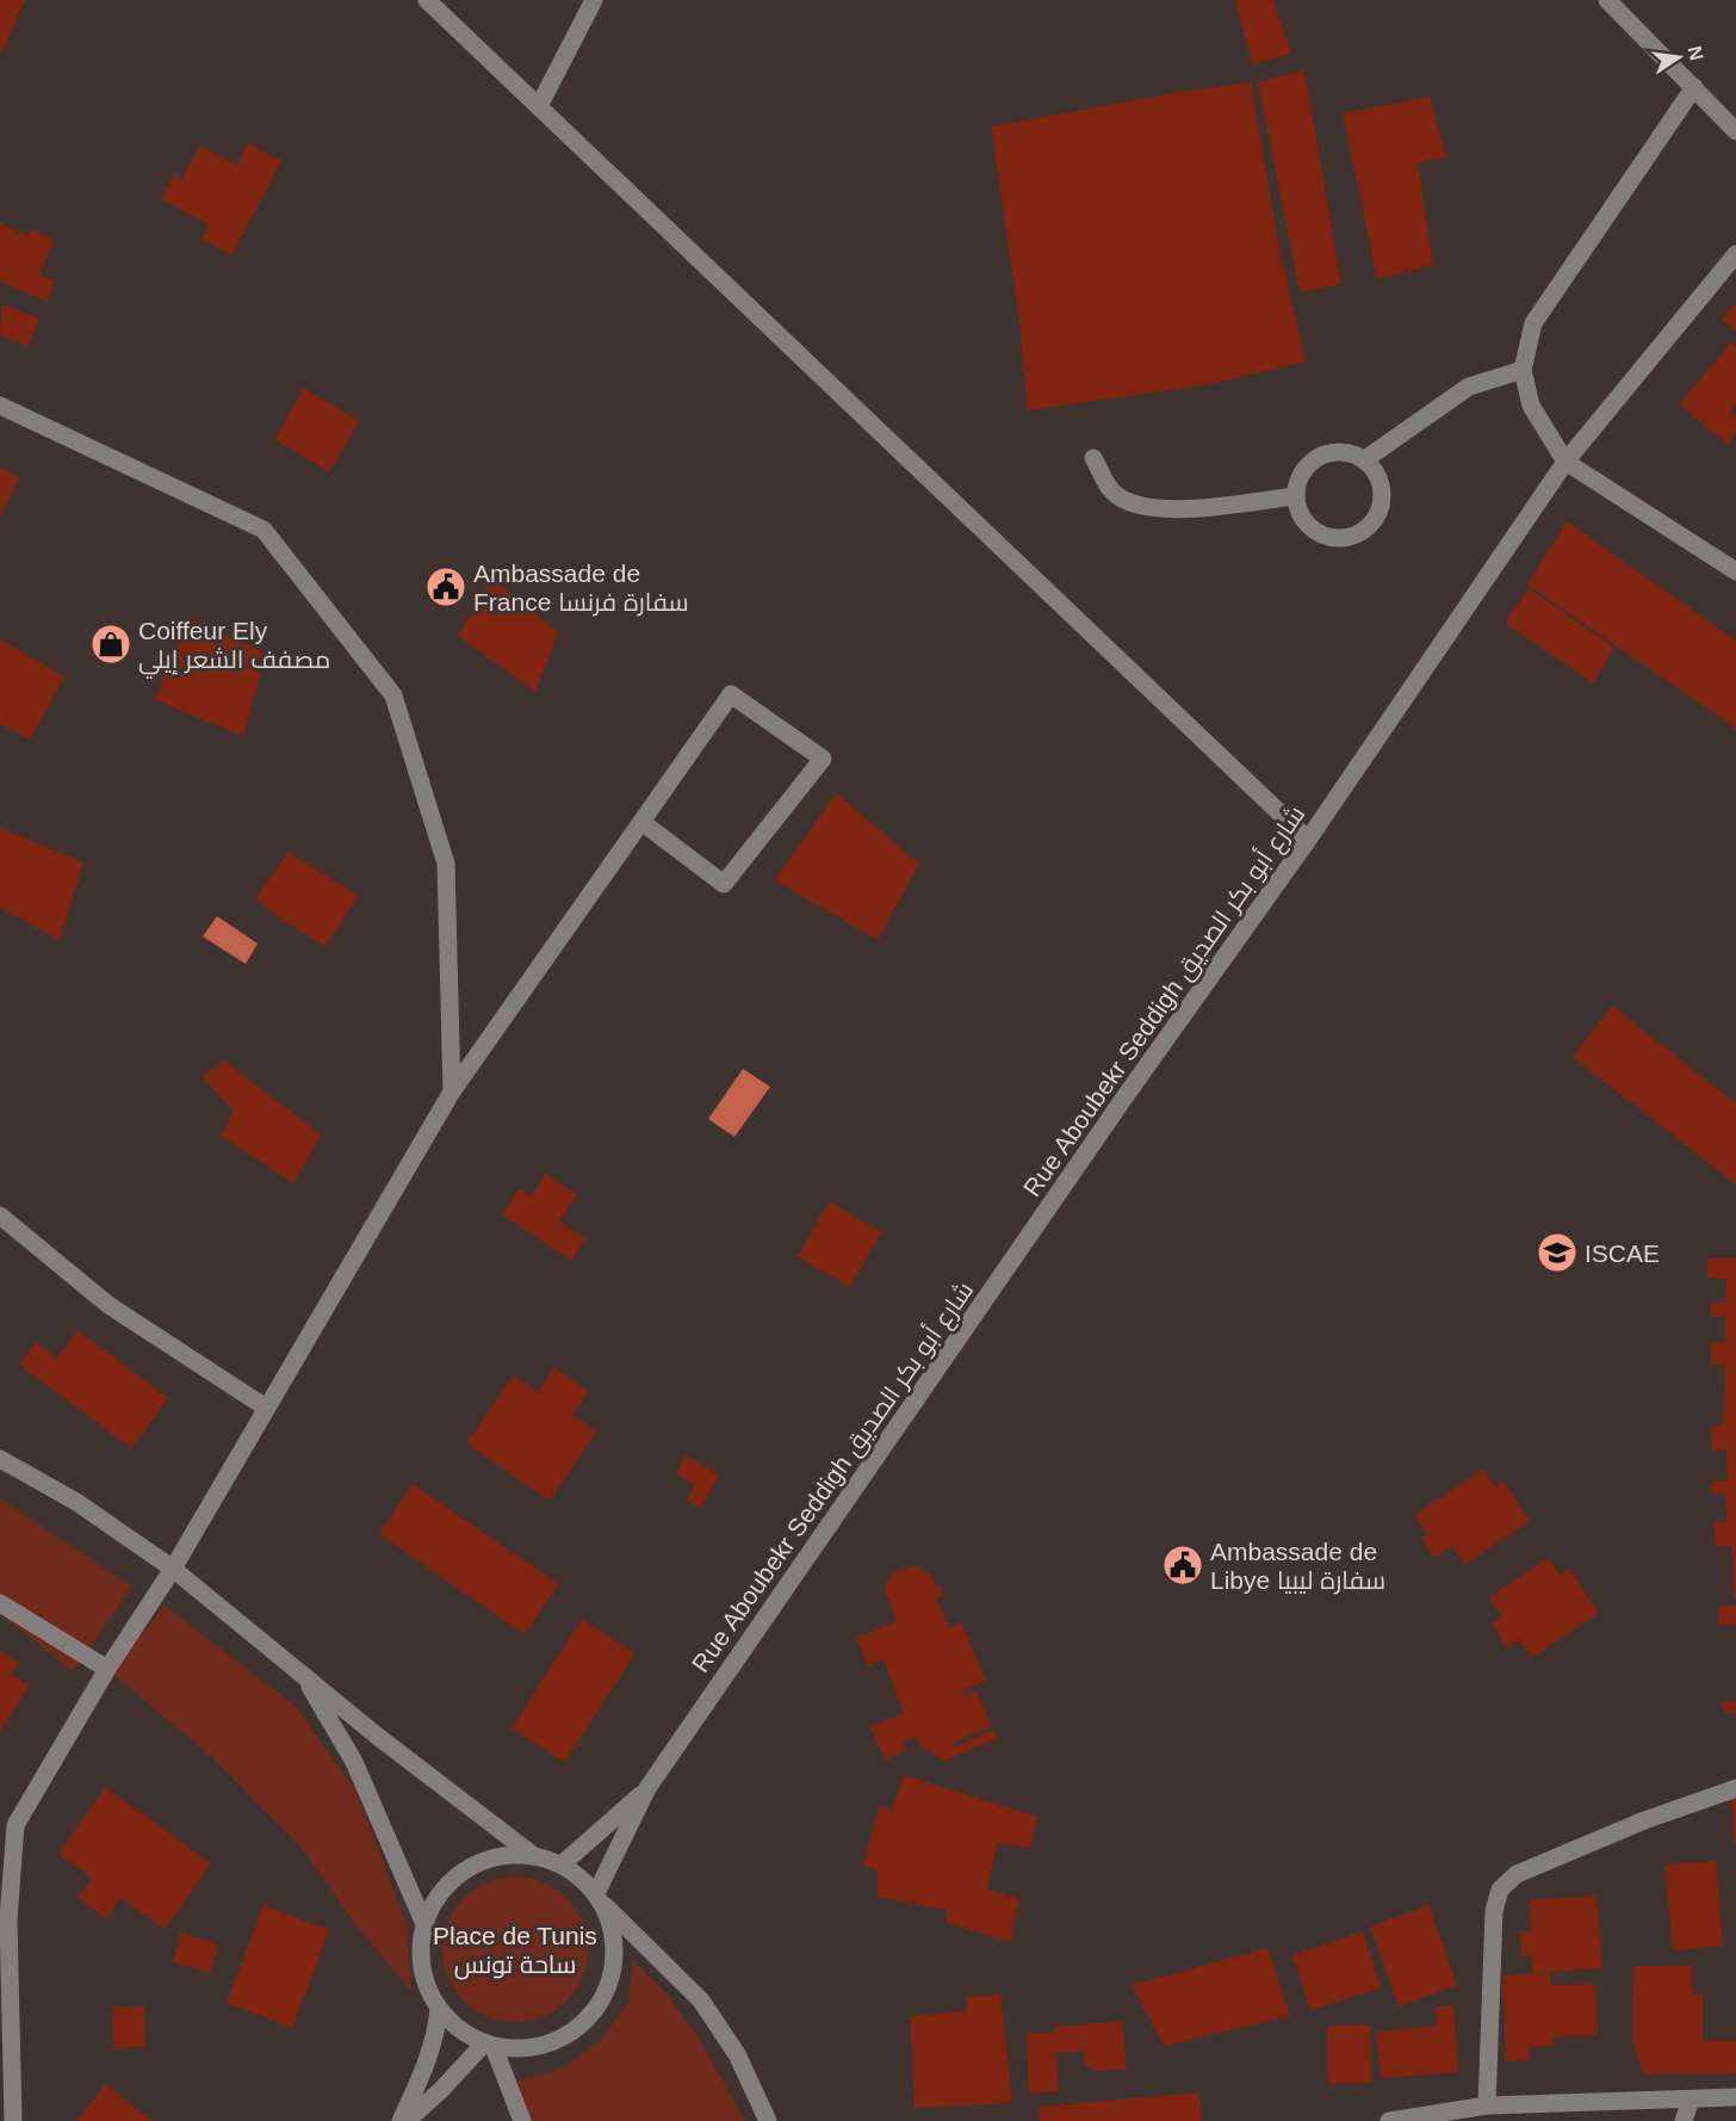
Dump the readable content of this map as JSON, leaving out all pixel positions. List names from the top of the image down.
{
  "streets": {
    "street": ["Rue Aboubekr Seddigh شارع أبو بكر الصديق"]
  },
  "parks": ["Place de Tunis ساحة تونس"],
  "places": {
    "public building": ["Ambassade de France سفارة فرنسا", "Ambassade de Libye سفارة ليبيا"],
    "shop": ["Coiffeur Ely مصفف الشعر إيلي"],
    "school or university": ["ISCAE"]
  },
  "north": "right"
}
